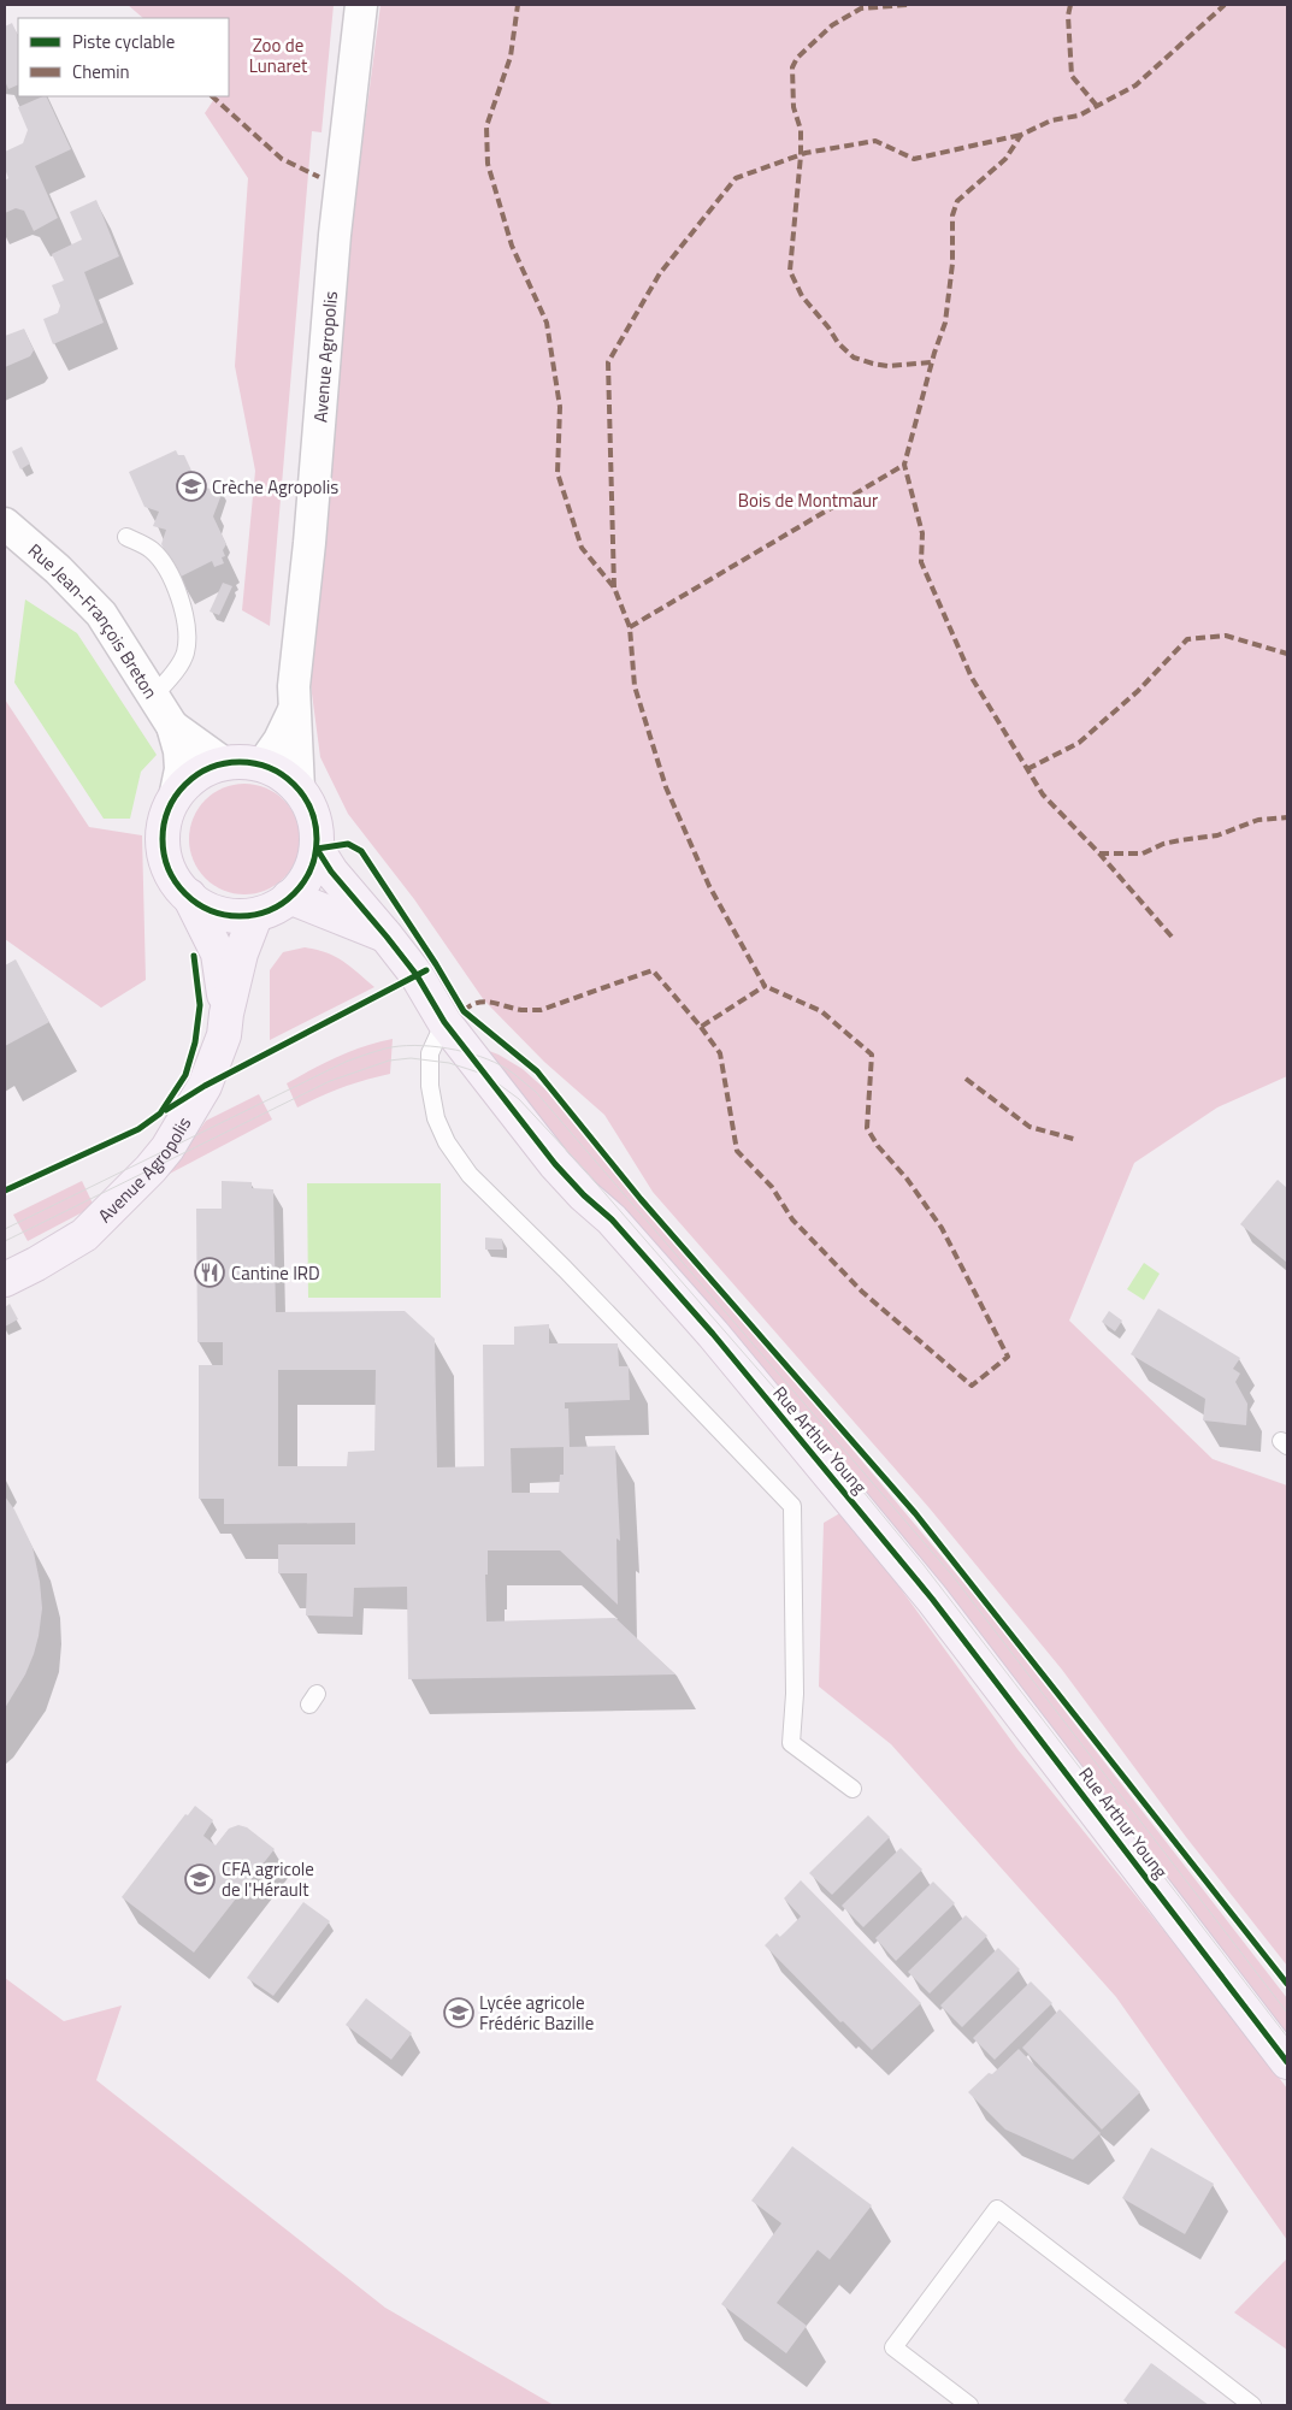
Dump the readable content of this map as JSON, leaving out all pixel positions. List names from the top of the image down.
{
  "streets": {
    "street": ["Avenue Agropolis", "Rue Jean-François Breton", "Rue Arthur Young"]
  },
  "crossings": [
    ["Avenue Agropolis", "Rue Jean-François Breton"],
    ["Avenue Agropolis", "Rue Arthur Young"],
    ["Rue Jean-François Breton", "Rue Arthur Young"]
  ],
  "parks": ["Zoo de Lunaret", "Bois de Montmaur"],
  "places": {
    "school or university": ["Crèche Agropolis", "CFA agricole de l'Hérault", "Lycée agricole Frédéric Bazille"],
    "restaurant": ["Cantine IRD"]
  },
  "legend": ["Piste cyclable", "Chemin"]
}
